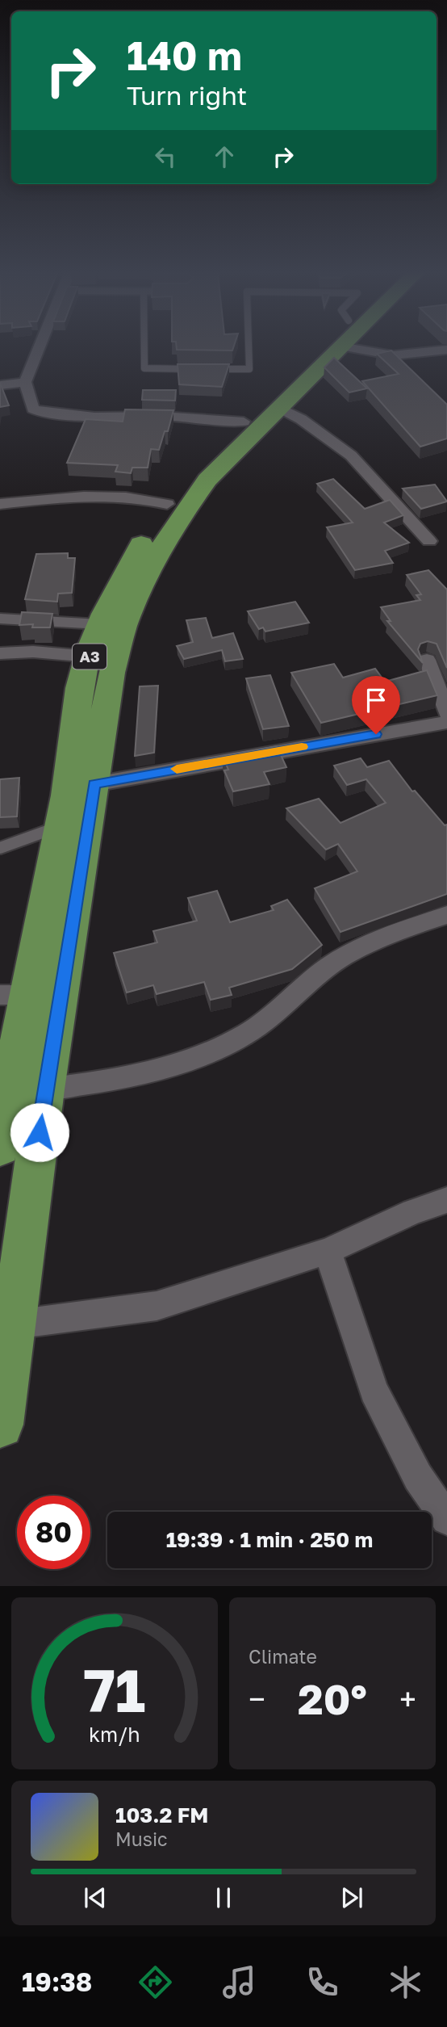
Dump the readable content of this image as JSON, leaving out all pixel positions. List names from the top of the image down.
{
  "streets": {
    "highway": ["A3"]
  },
  "page": {
    "turn": ["140 m", "Turn right"],
    "limit": "80",
    "trip": "19:39 · 1 min · 250 m",
    "tile": "Climate",
    "heat": ["−", "20°", "+"],
    "song": ["103.2 FM", "Music"],
    "tabs": "19:38",
    "gauge": ["71", "km/h"]
  }
}
